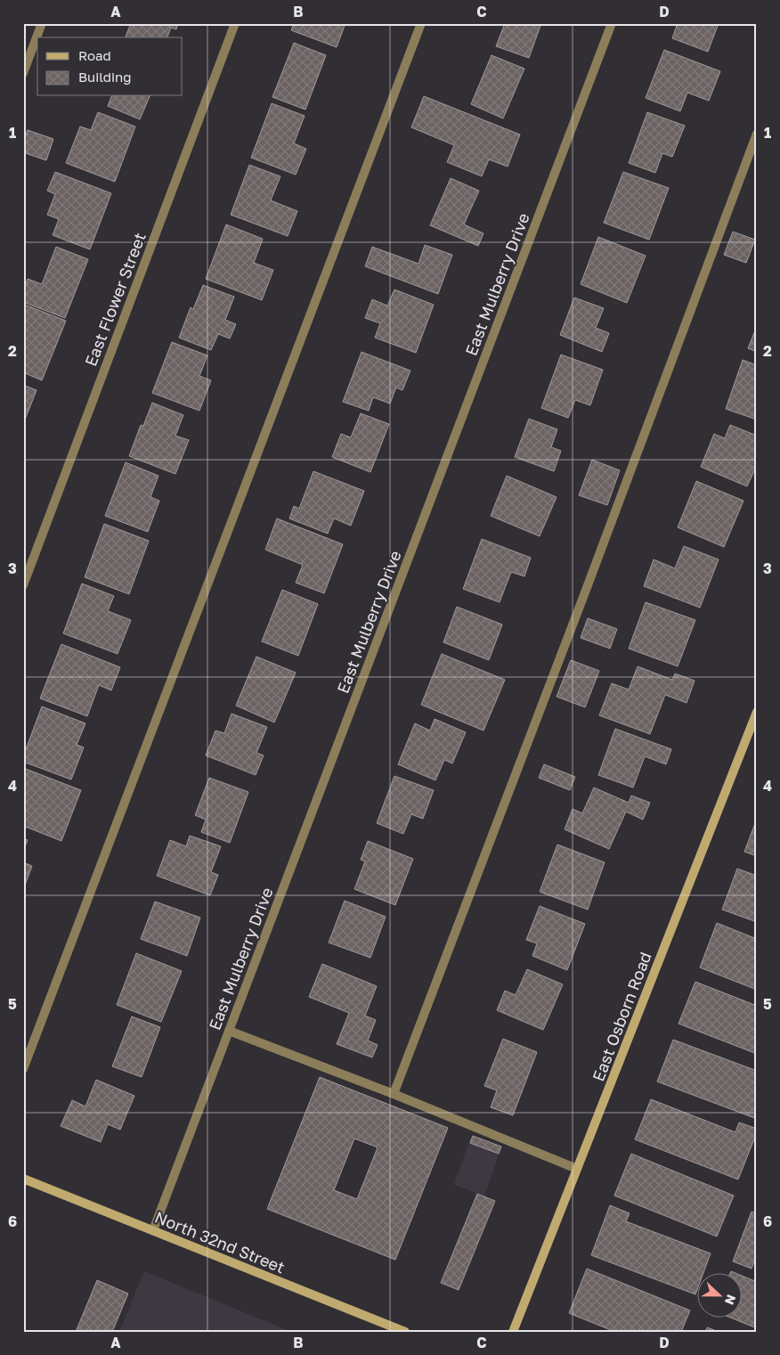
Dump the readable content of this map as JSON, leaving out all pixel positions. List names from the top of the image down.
{
  "streets": {
    "main road": ["East Osborn Road", "North 32nd Street"],
    "street": ["East Mulberry Drive", "East Flower Street"]
  },
  "crossings": [
    ["East Mulberry Drive", "North 32nd Street"]
  ],
  "legend": ["Road", "Building"],
  "north": "right",
  "grid": {
    "columns": [
      "A",
      "B",
      "C",
      "D"
    ],
    "rows": [
      "1",
      "2",
      "3",
      "4",
      "5",
      "6"
    ]
  }
}
